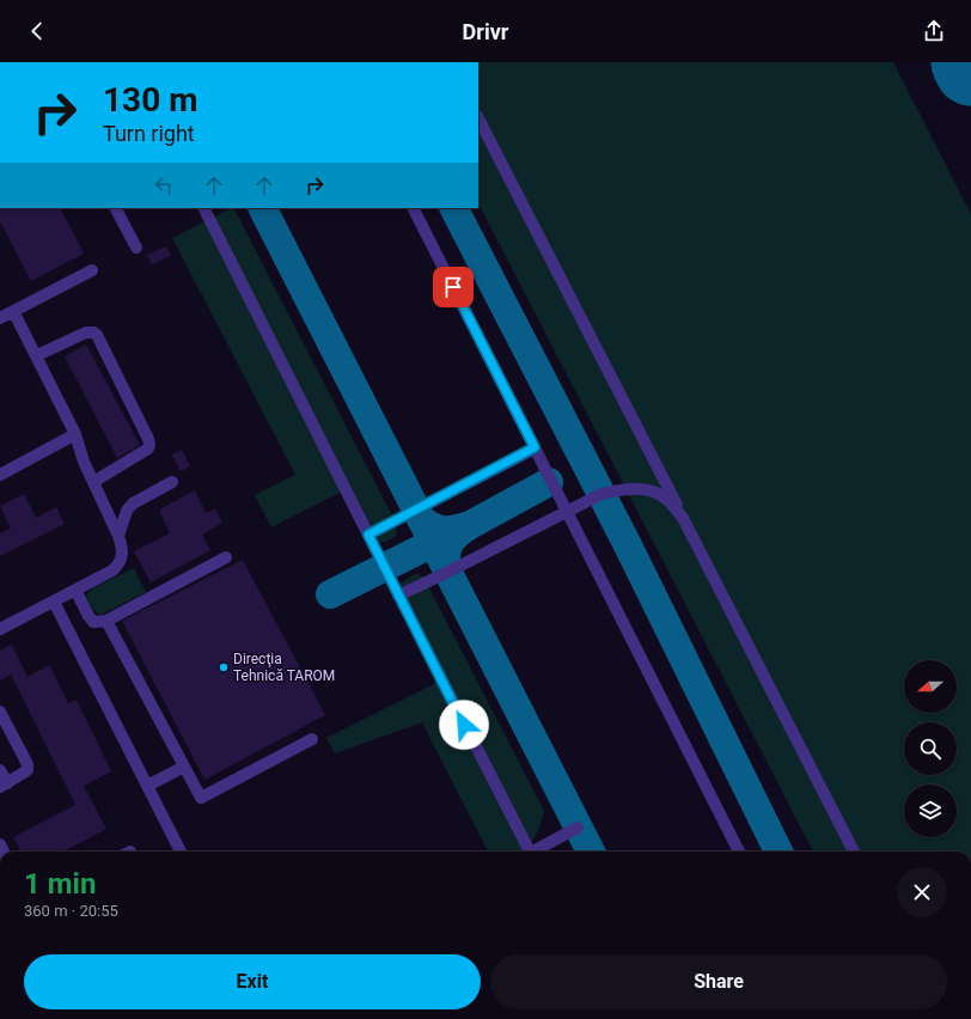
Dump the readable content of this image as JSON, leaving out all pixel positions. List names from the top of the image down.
{
  "places": ["Direcţia Tehnică TAROM"],
  "north": "left",
  "page": {
    "header": "Drivr",
    "turn": ["130 m", "Turn right"],
    "heading": ["1 min", "360 m · 20:55"],
    "buttons": ["Exit", "Share"]
  }
}
